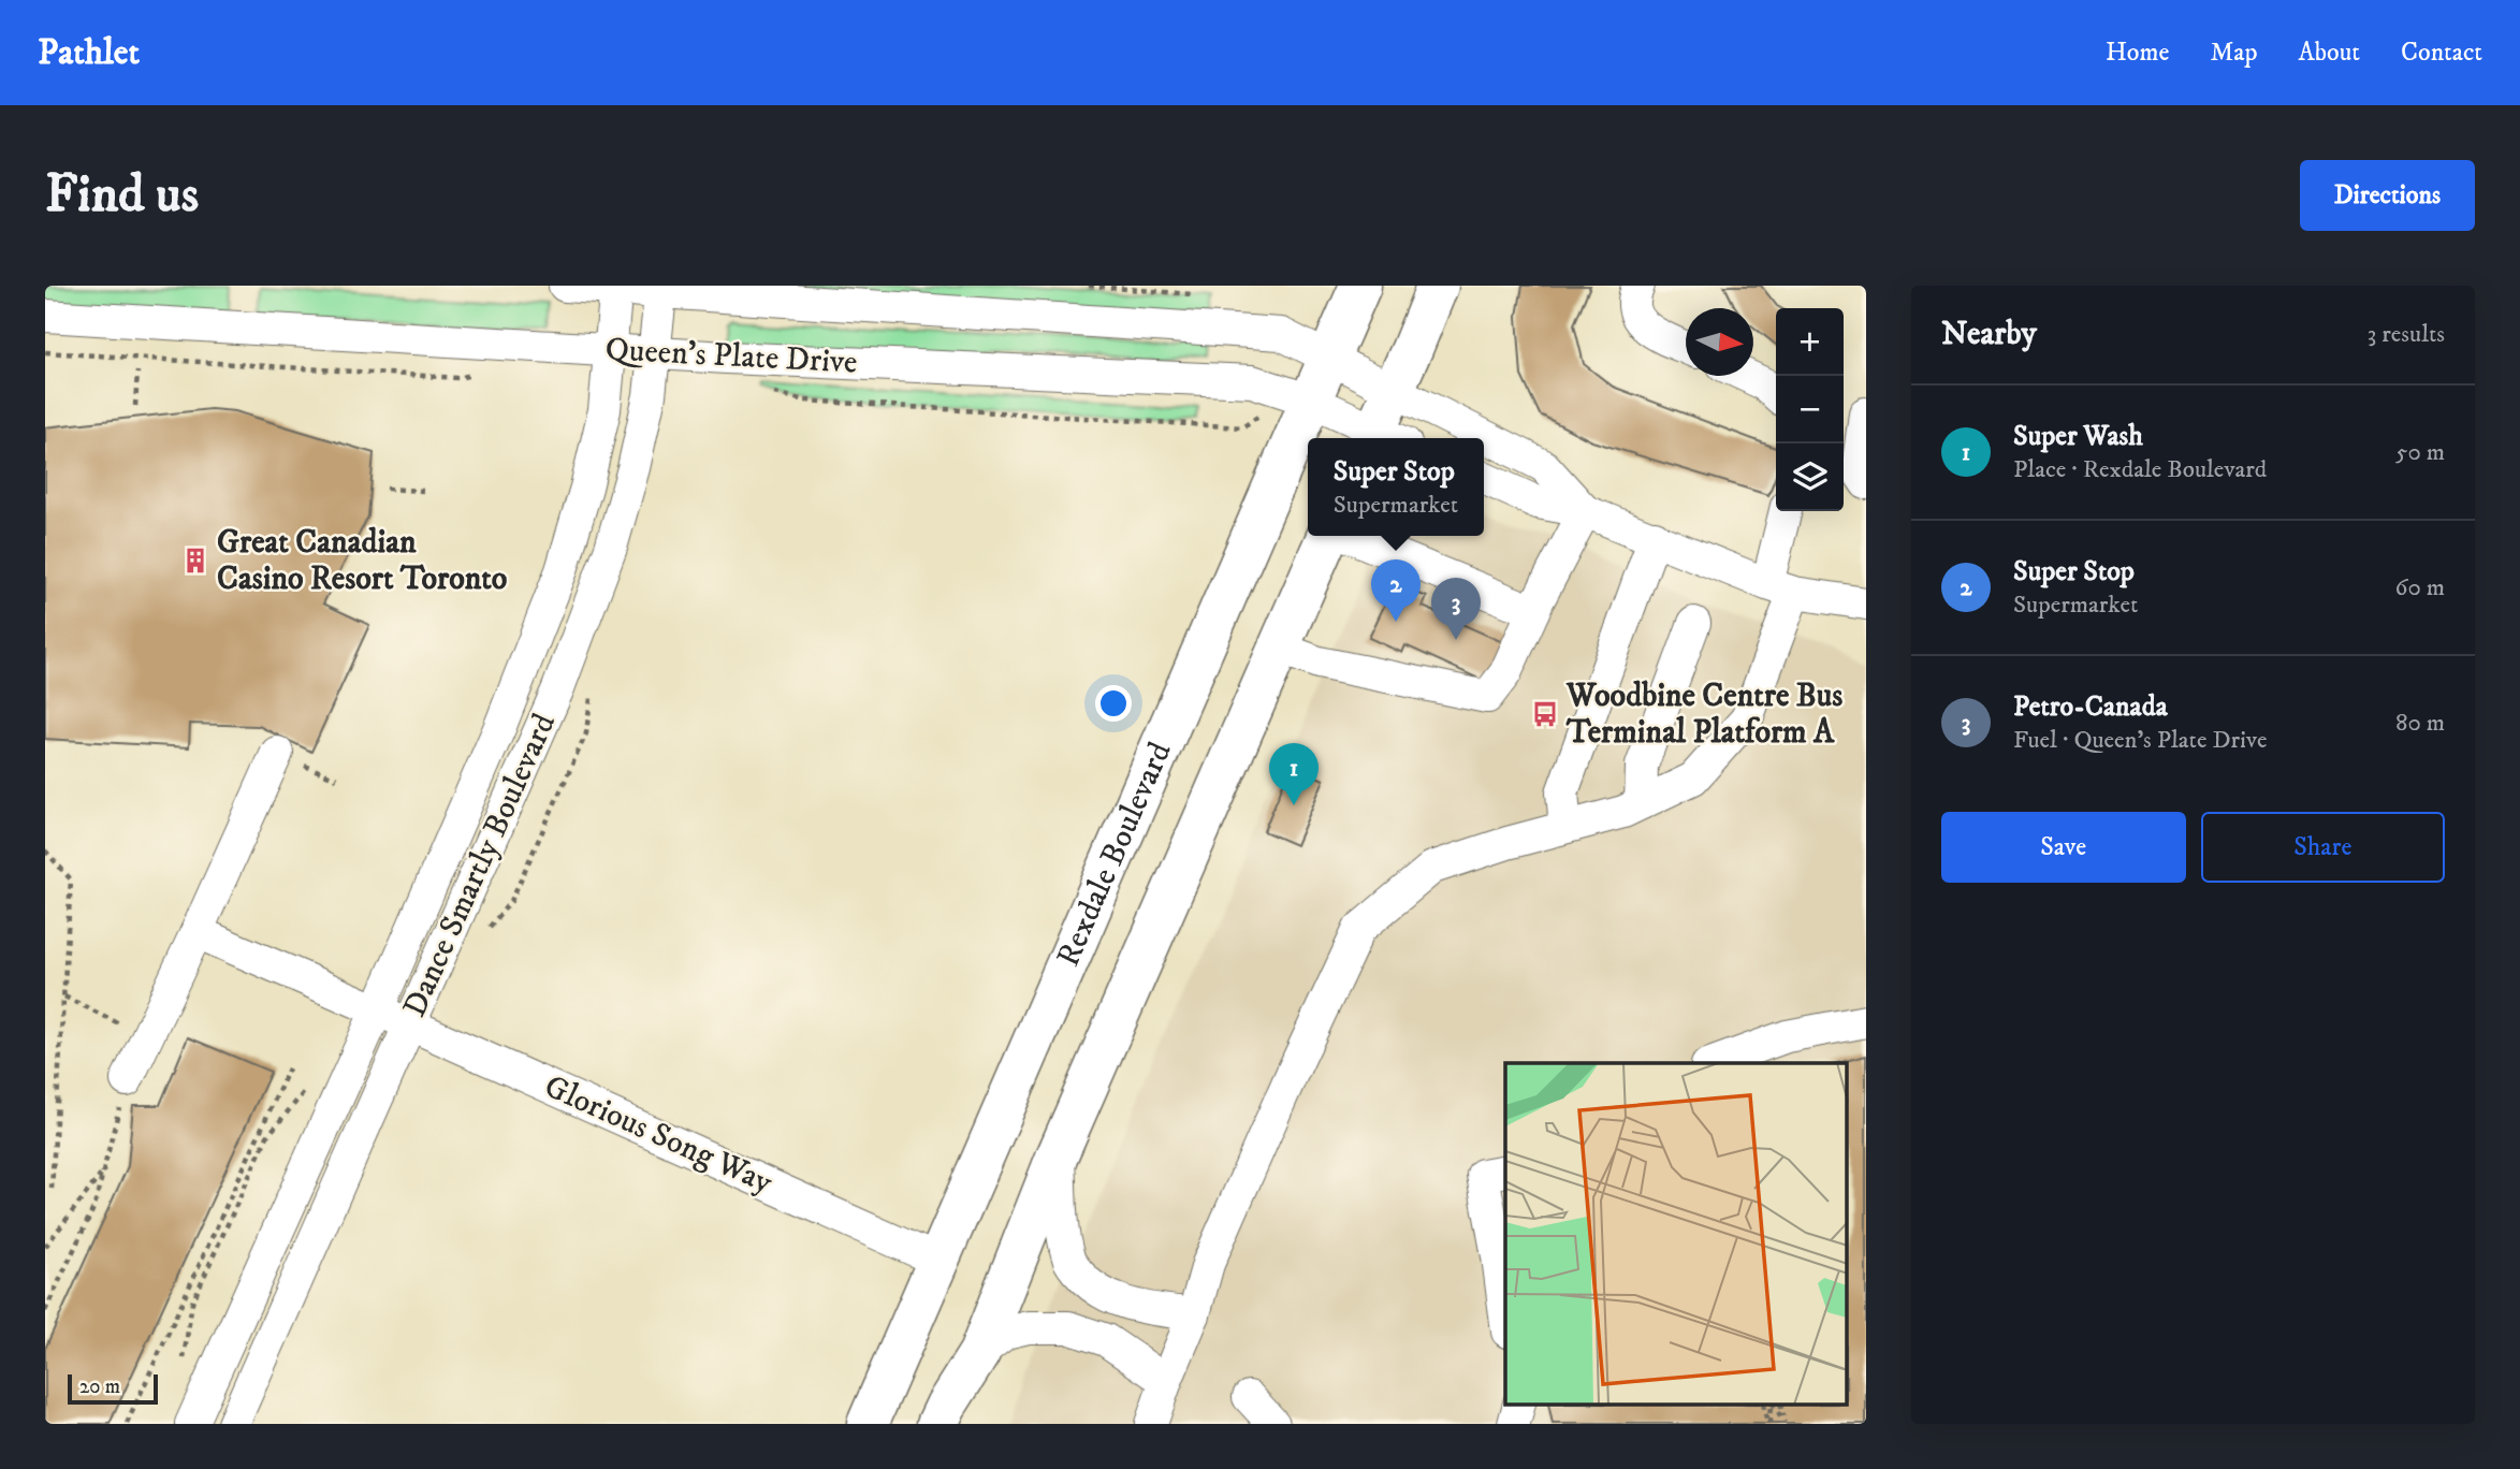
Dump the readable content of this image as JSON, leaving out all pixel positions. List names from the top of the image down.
{
  "streets": {
    "main road": ["Rexdale Boulevard"],
    "street": ["Queen's Plate Drive", "Dance Smartly Boulevard", "Glorious Song Way"]
  },
  "crossings": [
    ["Queen's Plate Drive", "Rexdale Boulevard"],
    ["Queen's Plate Drive", "Dance Smartly Boulevard"],
    ["Rexdale Boulevard", "Glorious Song Way"],
    ["Dance Smartly Boulevard", "Glorious Song Way"]
  ],
  "places": {
    "building": ["Great Canadian Casino Resort Toronto"],
    "bus stop": ["Woodbine Centre Bus Terminal Platform A"]
  },
  "scale_bar": "20 m",
  "north": "right",
  "page": {
    "header": "Pathlet",
    "nav": [
      "Home",
      "Map",
      "About",
      "Contact"
    ],
    "buttons": [
      "Directions",
      ["Save", "Share"]
    ],
    "title": "Find us",
    "heading": ["Nearby", "3 results"],
    "map_buttons": ["+", "−"],
    "list": [
      {
        "mark": "1",
        "name": "Super Wash",
        "note": "Place · Rexdale Boulevard",
        "value": "50 m"
      },
      {
        "mark": "2",
        "name": "Super Stop",
        "note": "Supermarket",
        "value": "60 m"
      },
      {
        "mark": "3",
        "name": "Petro-Canada",
        "note": "Fuel · Queen's Plate Drive",
        "value": "80 m"
      }
    ],
    "popup": ["Super Stop", "Supermarket"],
    "pins": ["2", "3", "1"],
    "scale": "20 m"
  }
}
